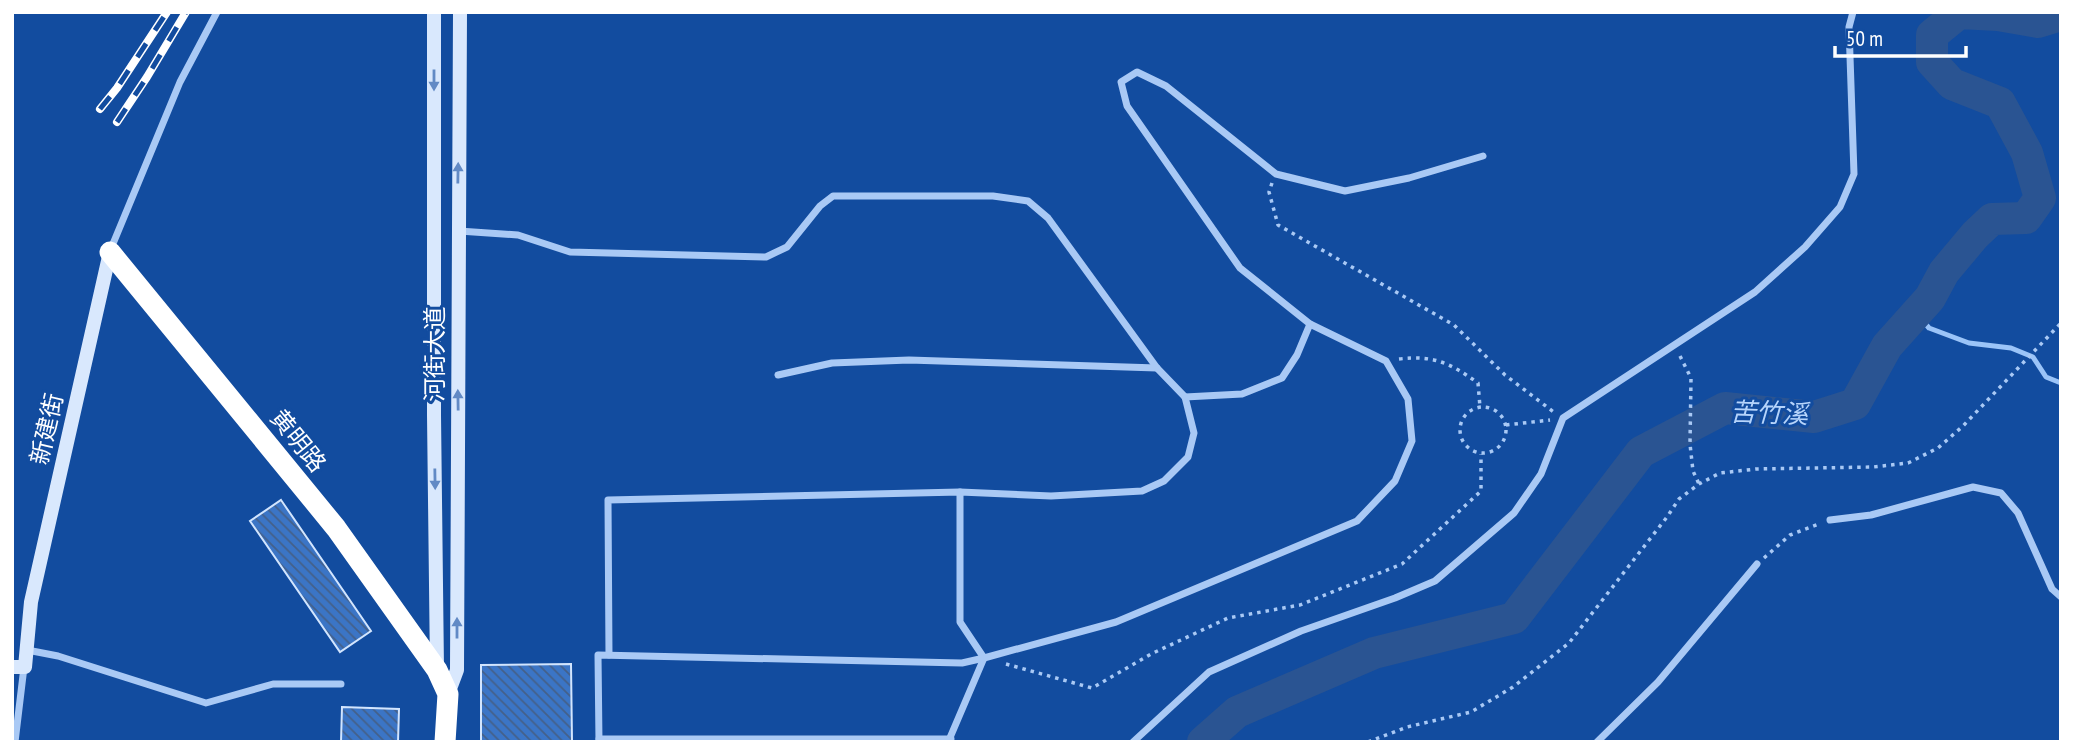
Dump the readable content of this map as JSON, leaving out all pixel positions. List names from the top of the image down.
{
  "streets": {
    "highway": ["黄明路"],
    "main road": ["河街大道", "新建街"]
  },
  "crossings": [
    ["河街大道", "黄明路"],
    ["新建街", "黄明路"]
  ],
  "water": ["苦竹溪"],
  "scale_bar": "50 m"
}
